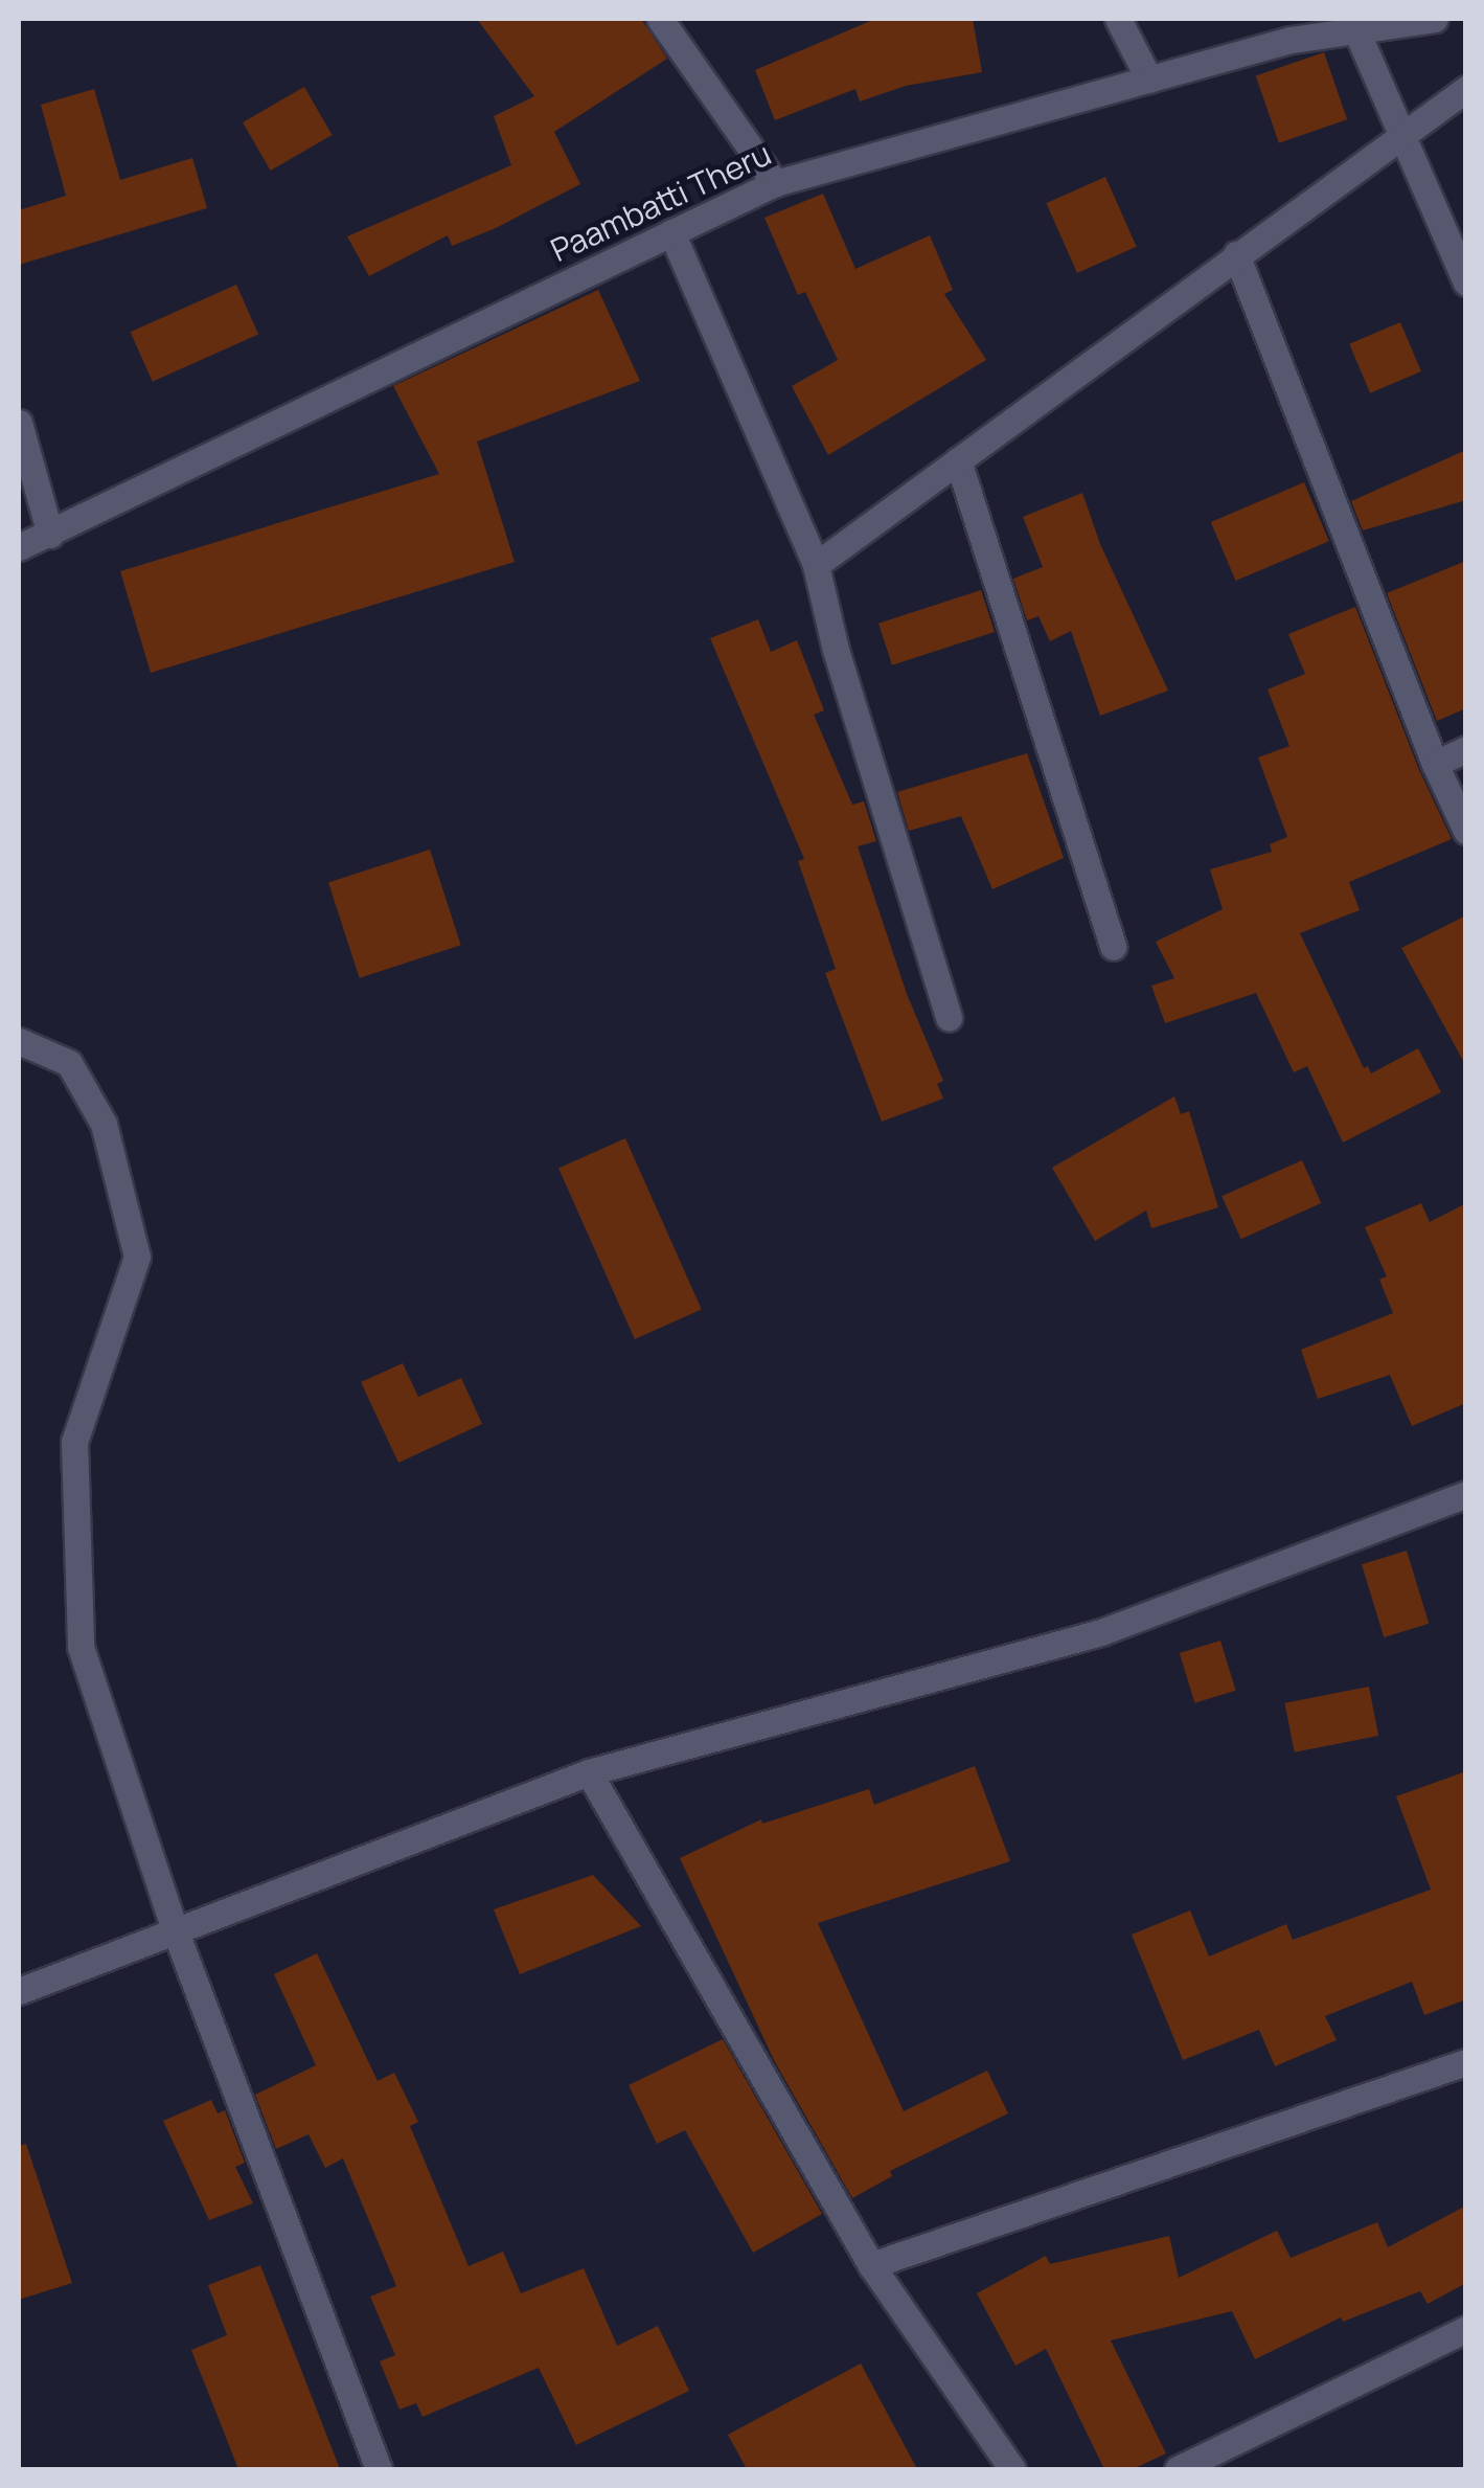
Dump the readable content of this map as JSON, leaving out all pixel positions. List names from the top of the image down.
{
  "streets": {
    "street": ["Paambatti Theru"]
  }
}
